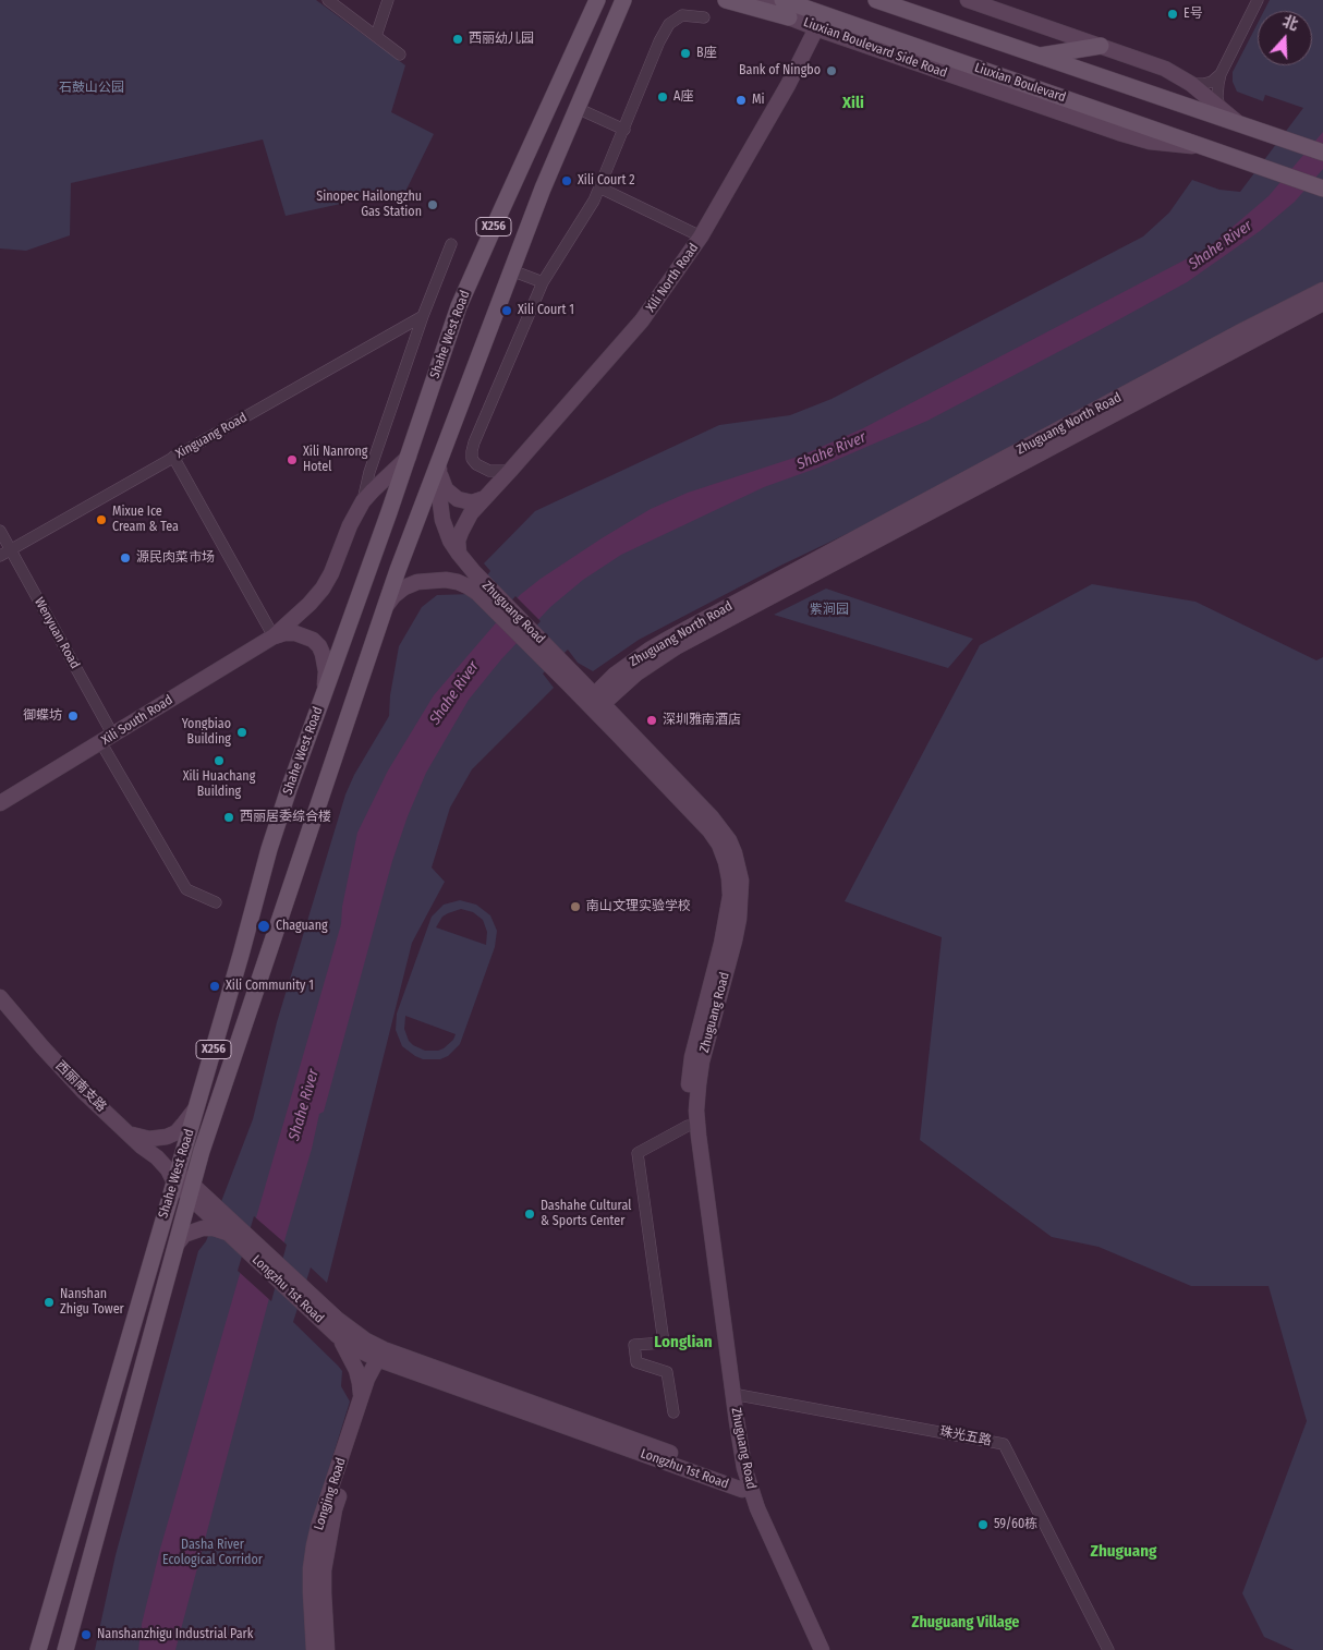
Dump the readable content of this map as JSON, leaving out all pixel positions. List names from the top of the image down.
{
  "streets": {
    "main road": ["Liuxian Boulevard", "X256", "Shahe West Road"],
    "street": [
      "Liuxian Boulevard Side Road",
      "Xili North Road",
      "Zhuguang North Road",
      "Xinguang Road",
      "Zhuguang Road",
      "Wenyuan Road",
      "Xili South Road",
      "西丽南支路",
      "Longzhu 1st Road",
      "珠光五路",
      "Longjing Road"
    ]
  },
  "crossings": [
    ["Liuxian Boulevard Side Road", "Liuxian Boulevard"],
    ["Liuxian Boulevard Side Road", "Xili North Road"],
    ["Xili North Road", "Zhuguang Road"],
    ["Shahe West Road", "Zhuguang Road"],
    ["Shahe West Road", "Xili South Road"],
    ["Shahe West Road", "西丽南支路"],
    ["Shahe West Road", "Longzhu 1st Road"],
    ["Zhuguang North Road", "Zhuguang Road"],
    ["Xinguang Road", "Wenyuan Road"],
    ["Zhuguang Road", "Longzhu 1st Road"],
    ["Zhuguang Road", "珠光五路"],
    ["Wenyuan Road", "Xili South Road"],
    ["西丽南支路", "Longzhu 1st Road"],
    ["Longzhu 1st Road", "Longjing Road"]
  ],
  "districts": [
    "Xili",
    "Longlian",
    "Zhuguang",
    "Zhuguang Village"
  ],
  "water": ["Shahe River"],
  "parks": ["石鼓山公园", "紫涧园", "Dasha River Ecological Corridor"],
  "places": [
    "E号",
    "西丽幼儿园",
    "B座",
    "Bank of Ningbo",
    "A座",
    "Mi",
    "Xili Court 2",
    "Sinopec Hailongzhu Gas Station",
    "Xili Court 1",
    "Xili Nanrong Hotel",
    "Mixue Ice Cream & Tea",
    "源民肉菜市场",
    "御蝶坊",
    "深圳雅南酒店",
    "Yongbiao Building",
    "Xili Huachang Building",
    "西丽居委综合楼",
    "南山文理实验学校",
    "Chaguang",
    "Xili Community 1",
    "Dashahe Cultural & Sports Center",
    "Nanshan Zhigu Tower",
    "59/60栋",
    "Nanshanzhigu Industrial Park"
  ],
  "north": "top"
}
